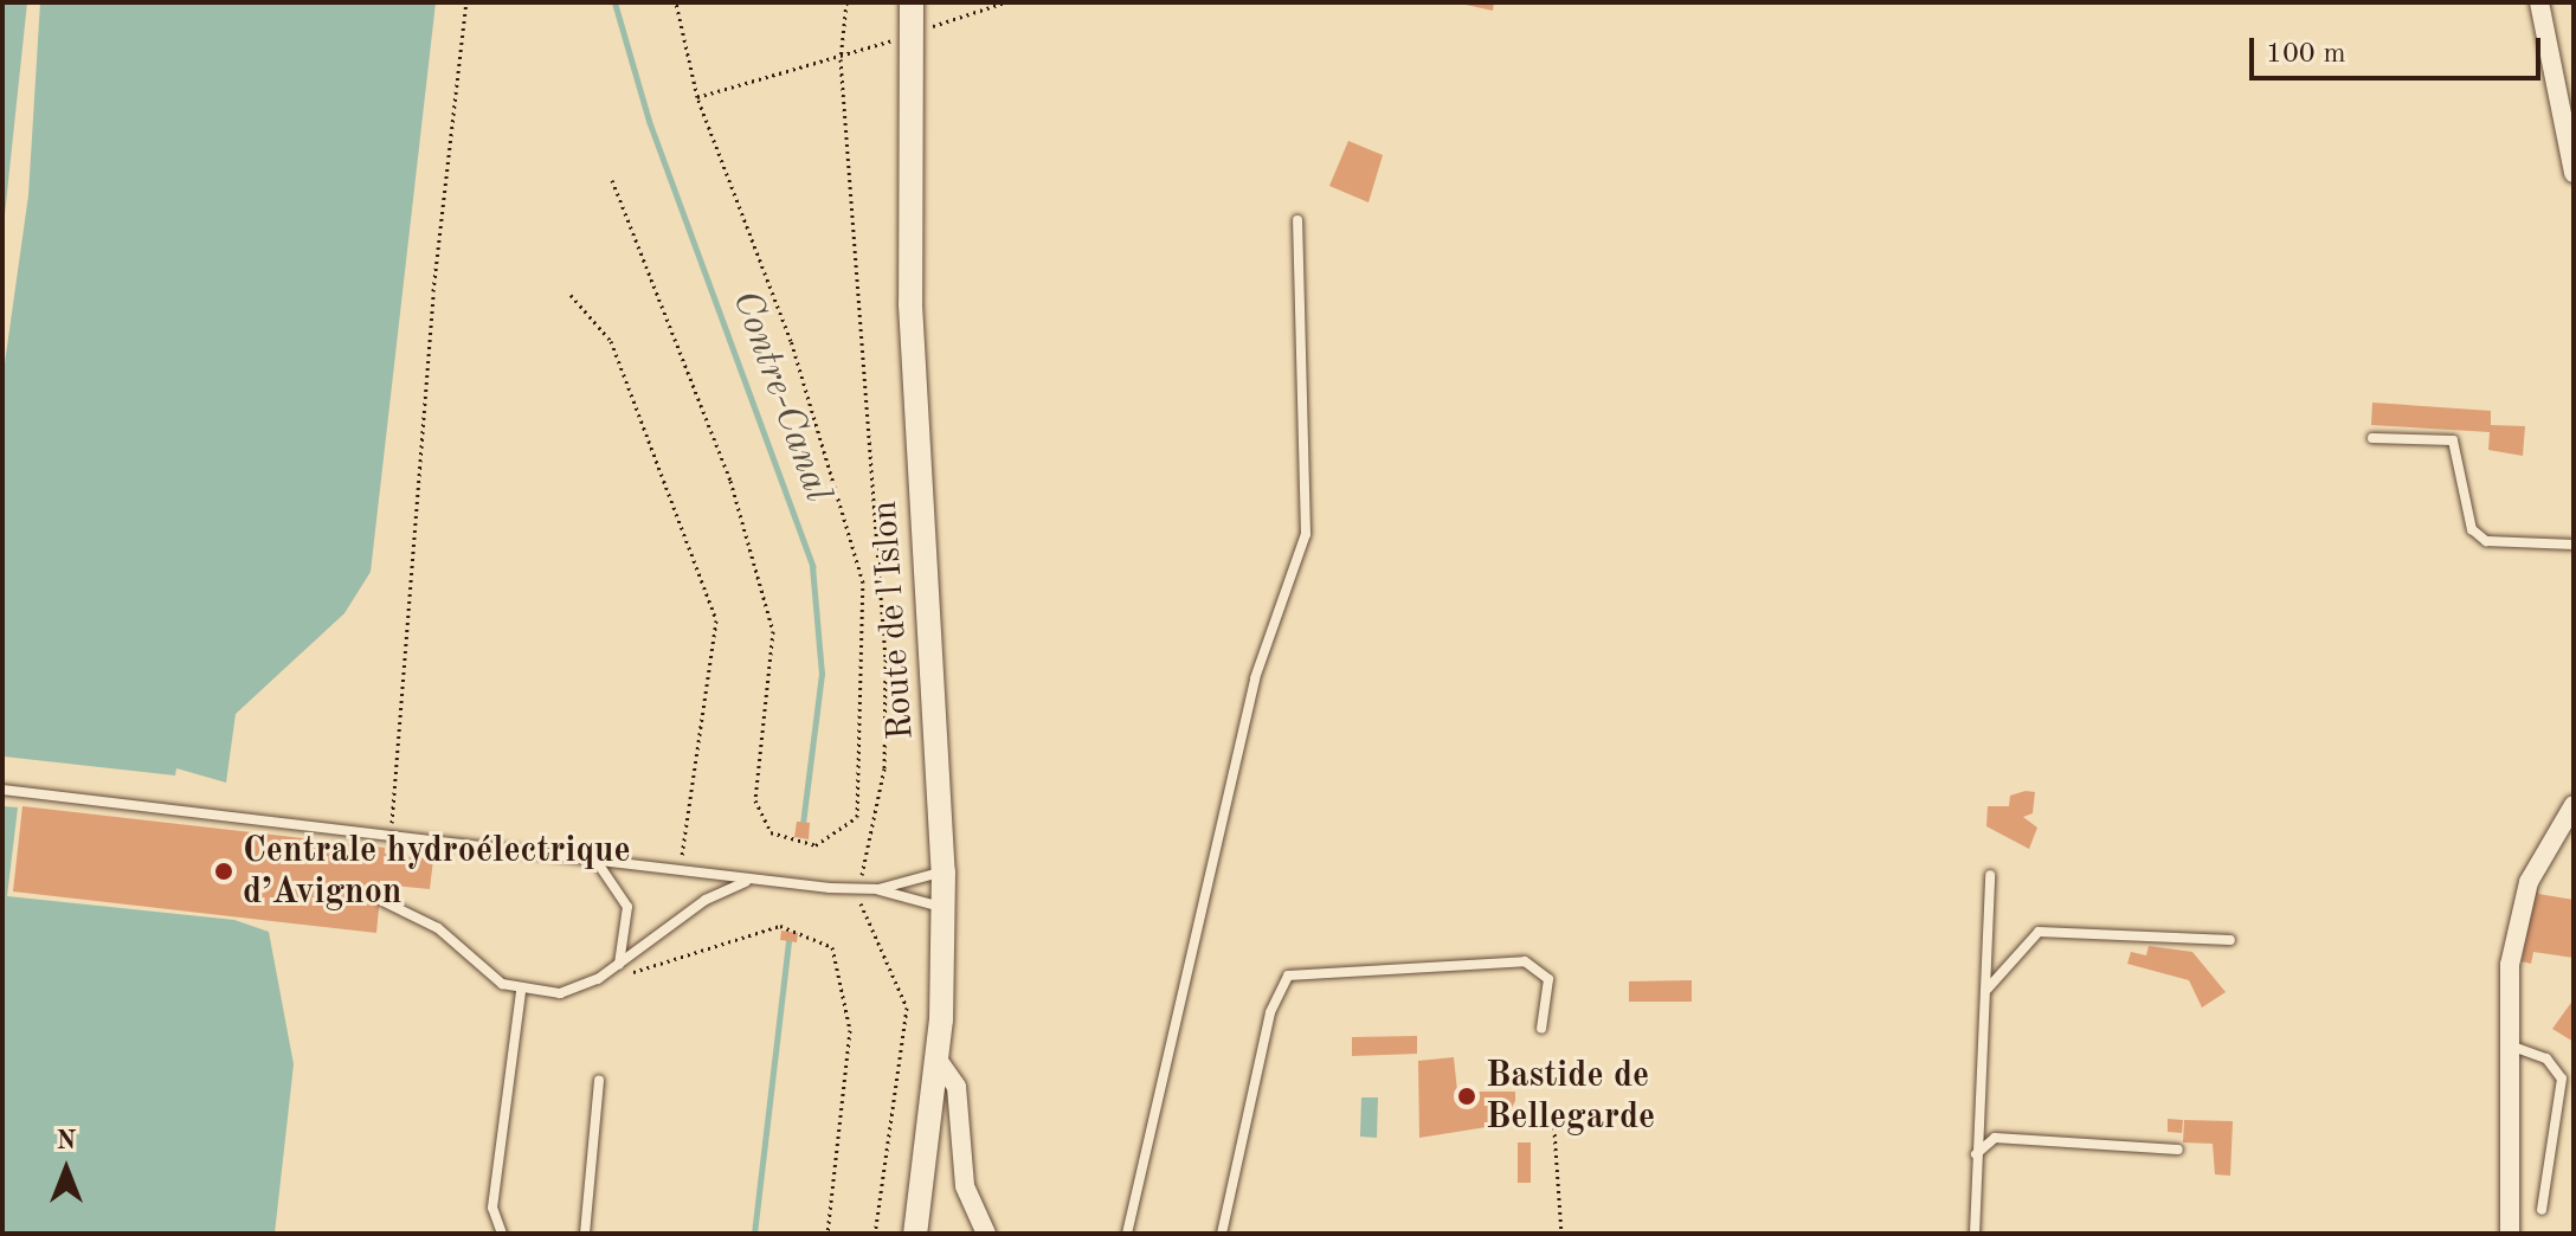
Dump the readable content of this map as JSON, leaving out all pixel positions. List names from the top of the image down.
{
  "streets": {
    "street": ["Route de l'Islon"]
  },
  "water": ["Contre-Canal"],
  "places": ["Centrale hydroélectrique d’Avignon", "Bastide de Bellegarde"],
  "scale_bar": "100 m",
  "north": "top"
}
